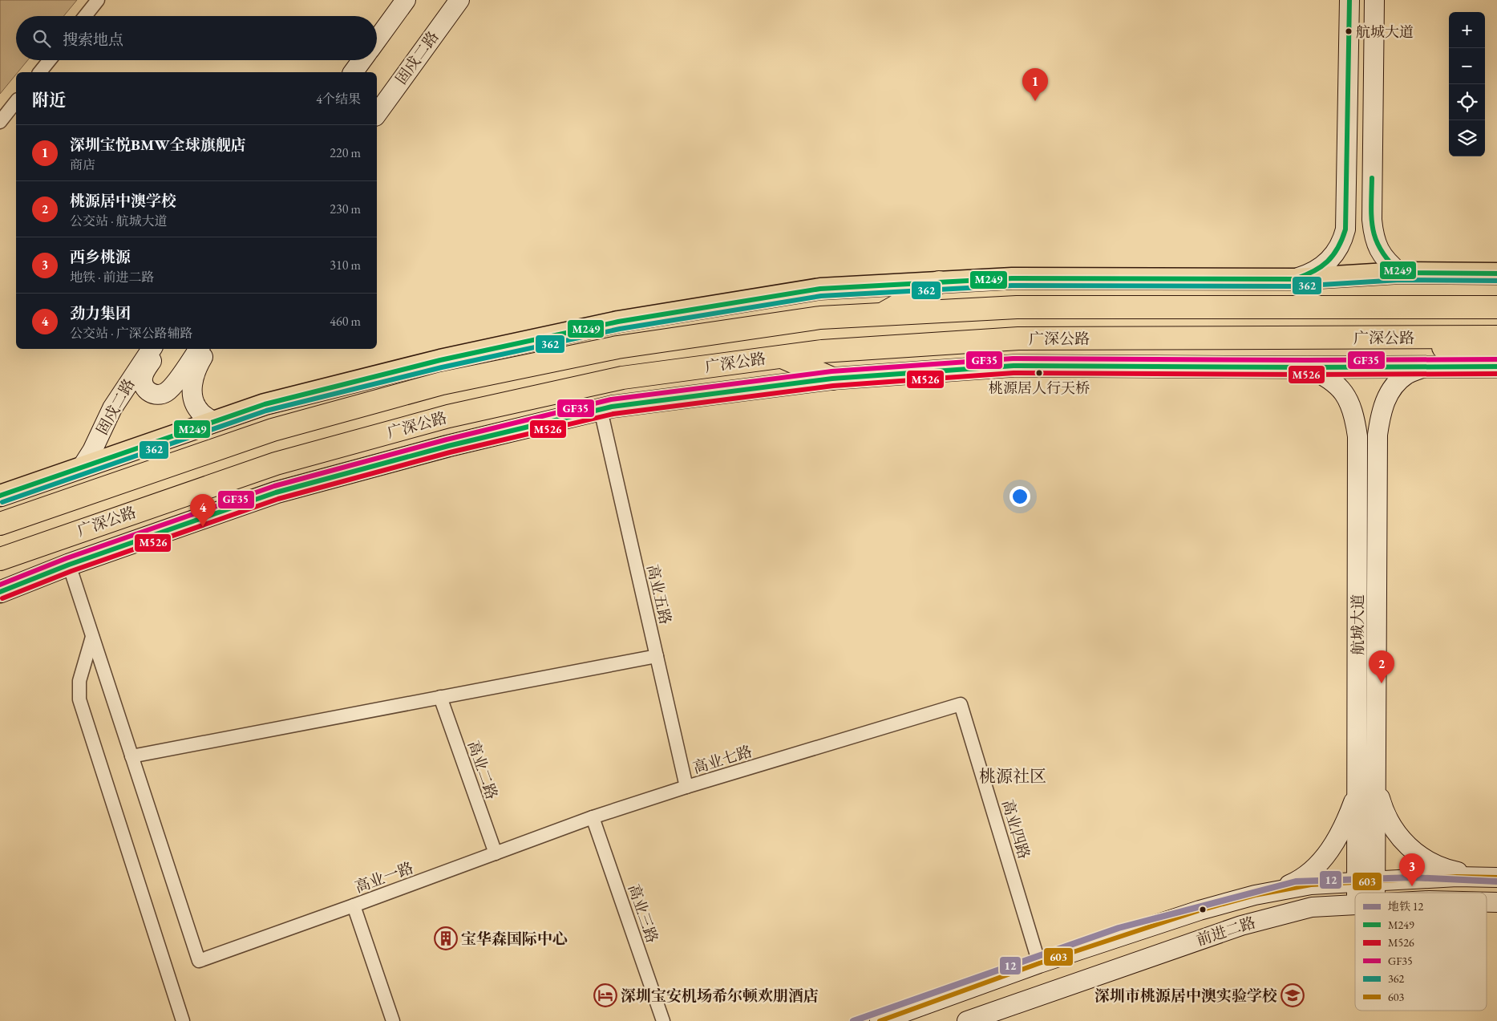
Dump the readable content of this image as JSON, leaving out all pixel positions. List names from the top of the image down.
{
  "streets": {
    "highway": ["广深公路"],
    "main road": ["固戍二路", "航城大道", "前进二路"],
    "street": [
      "高业五路",
      "高业七路",
      "高业二路",
      "高业四路",
      "高业一路",
      "高业三路"
    ]
  },
  "crossings": [
    ["高业五路", "高业七路"],
    ["航城大道", "前进二路"],
    ["高业七路", "高业二路"],
    ["高业七路", "高业四路"],
    ["高业七路", "高业一路"],
    ["高业七路", "高业三路"],
    ["高业二路", "高业一路"],
    ["高业四路", "前进二路"]
  ],
  "districts": ["桃源社区"],
  "places": {
    "other": ["航城大道", "桃源居人行天桥"],
    "building": ["宝华森国际中心"],
    "hotel": ["深圳宝安机场希尔顿欢朋酒店"],
    "school or university": ["深圳市桃源居中澳实验学校"]
  },
  "lines": [
    "transit line M249",
    "transit line 362",
    "transit line GF35",
    "transit line M526",
    "transit line 603",
    "metro line 12"
  ],
  "legend": [
    "地铁 12",
    "M249",
    "M526",
    "GF35",
    "362",
    "603"
  ],
  "page": {
    "map_buttons": ["+", "−"],
    "search": "搜索地点",
    "pins": [
      "1",
      "4",
      "2",
      "3"
    ],
    "heading": ["附近", "4个结果"],
    "list": [
      {
        "mark": "1",
        "name": "深圳宝悦BMW全球旗舰店",
        "note": "商店",
        "value": "220 m"
      },
      {
        "mark": "2",
        "name": "桃源居中澳学校",
        "note": "公交站 · 航城大道",
        "value": "230 m"
      },
      {
        "mark": "3",
        "name": "西乡桃源",
        "note": "地铁 · 前进二路",
        "value": "310 m"
      },
      {
        "mark": "4",
        "name": "劲力集团",
        "note": "公交站 · 广深公路辅路",
        "value": "460 m"
      }
    ]
  }
}
